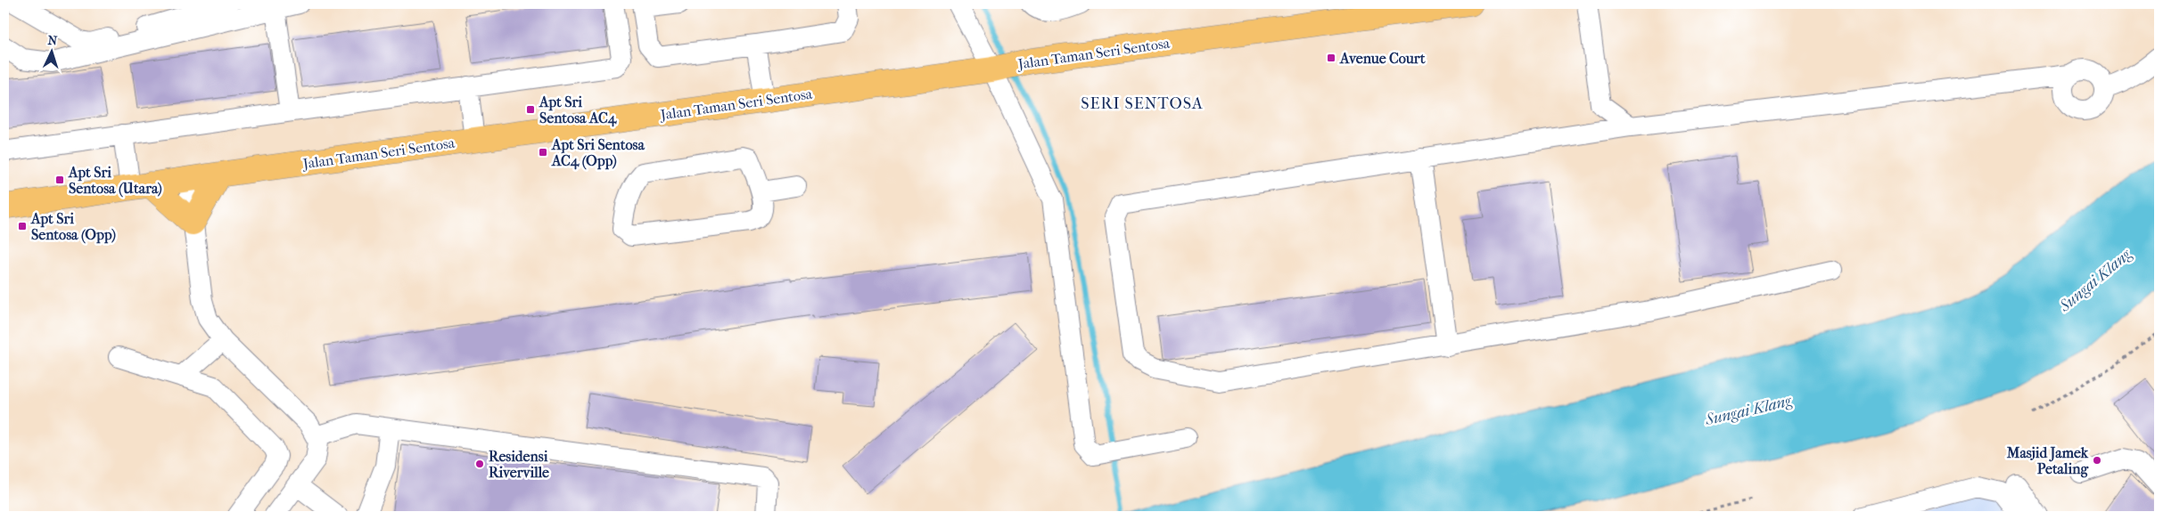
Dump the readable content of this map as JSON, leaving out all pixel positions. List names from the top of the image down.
{
  "streets": {
    "main road": ["Jalan Taman Seri Sentosa"]
  },
  "districts": ["SERI SENTOSA"],
  "water": ["Sungai Klang"],
  "places": {
    "transit": [
      "Avenue Court",
      "Apt Sri Sentosa AC4",
      "Apt Sri Sentosa AC4 (Opp)",
      "Apt Sri Sentosa (Utara)",
      "Apt Sri Sentosa (Opp)"
    ],
    "other": ["Masjid Jamek Petaling", "Residensi Riverville"]
  },
  "north": "top"
}
